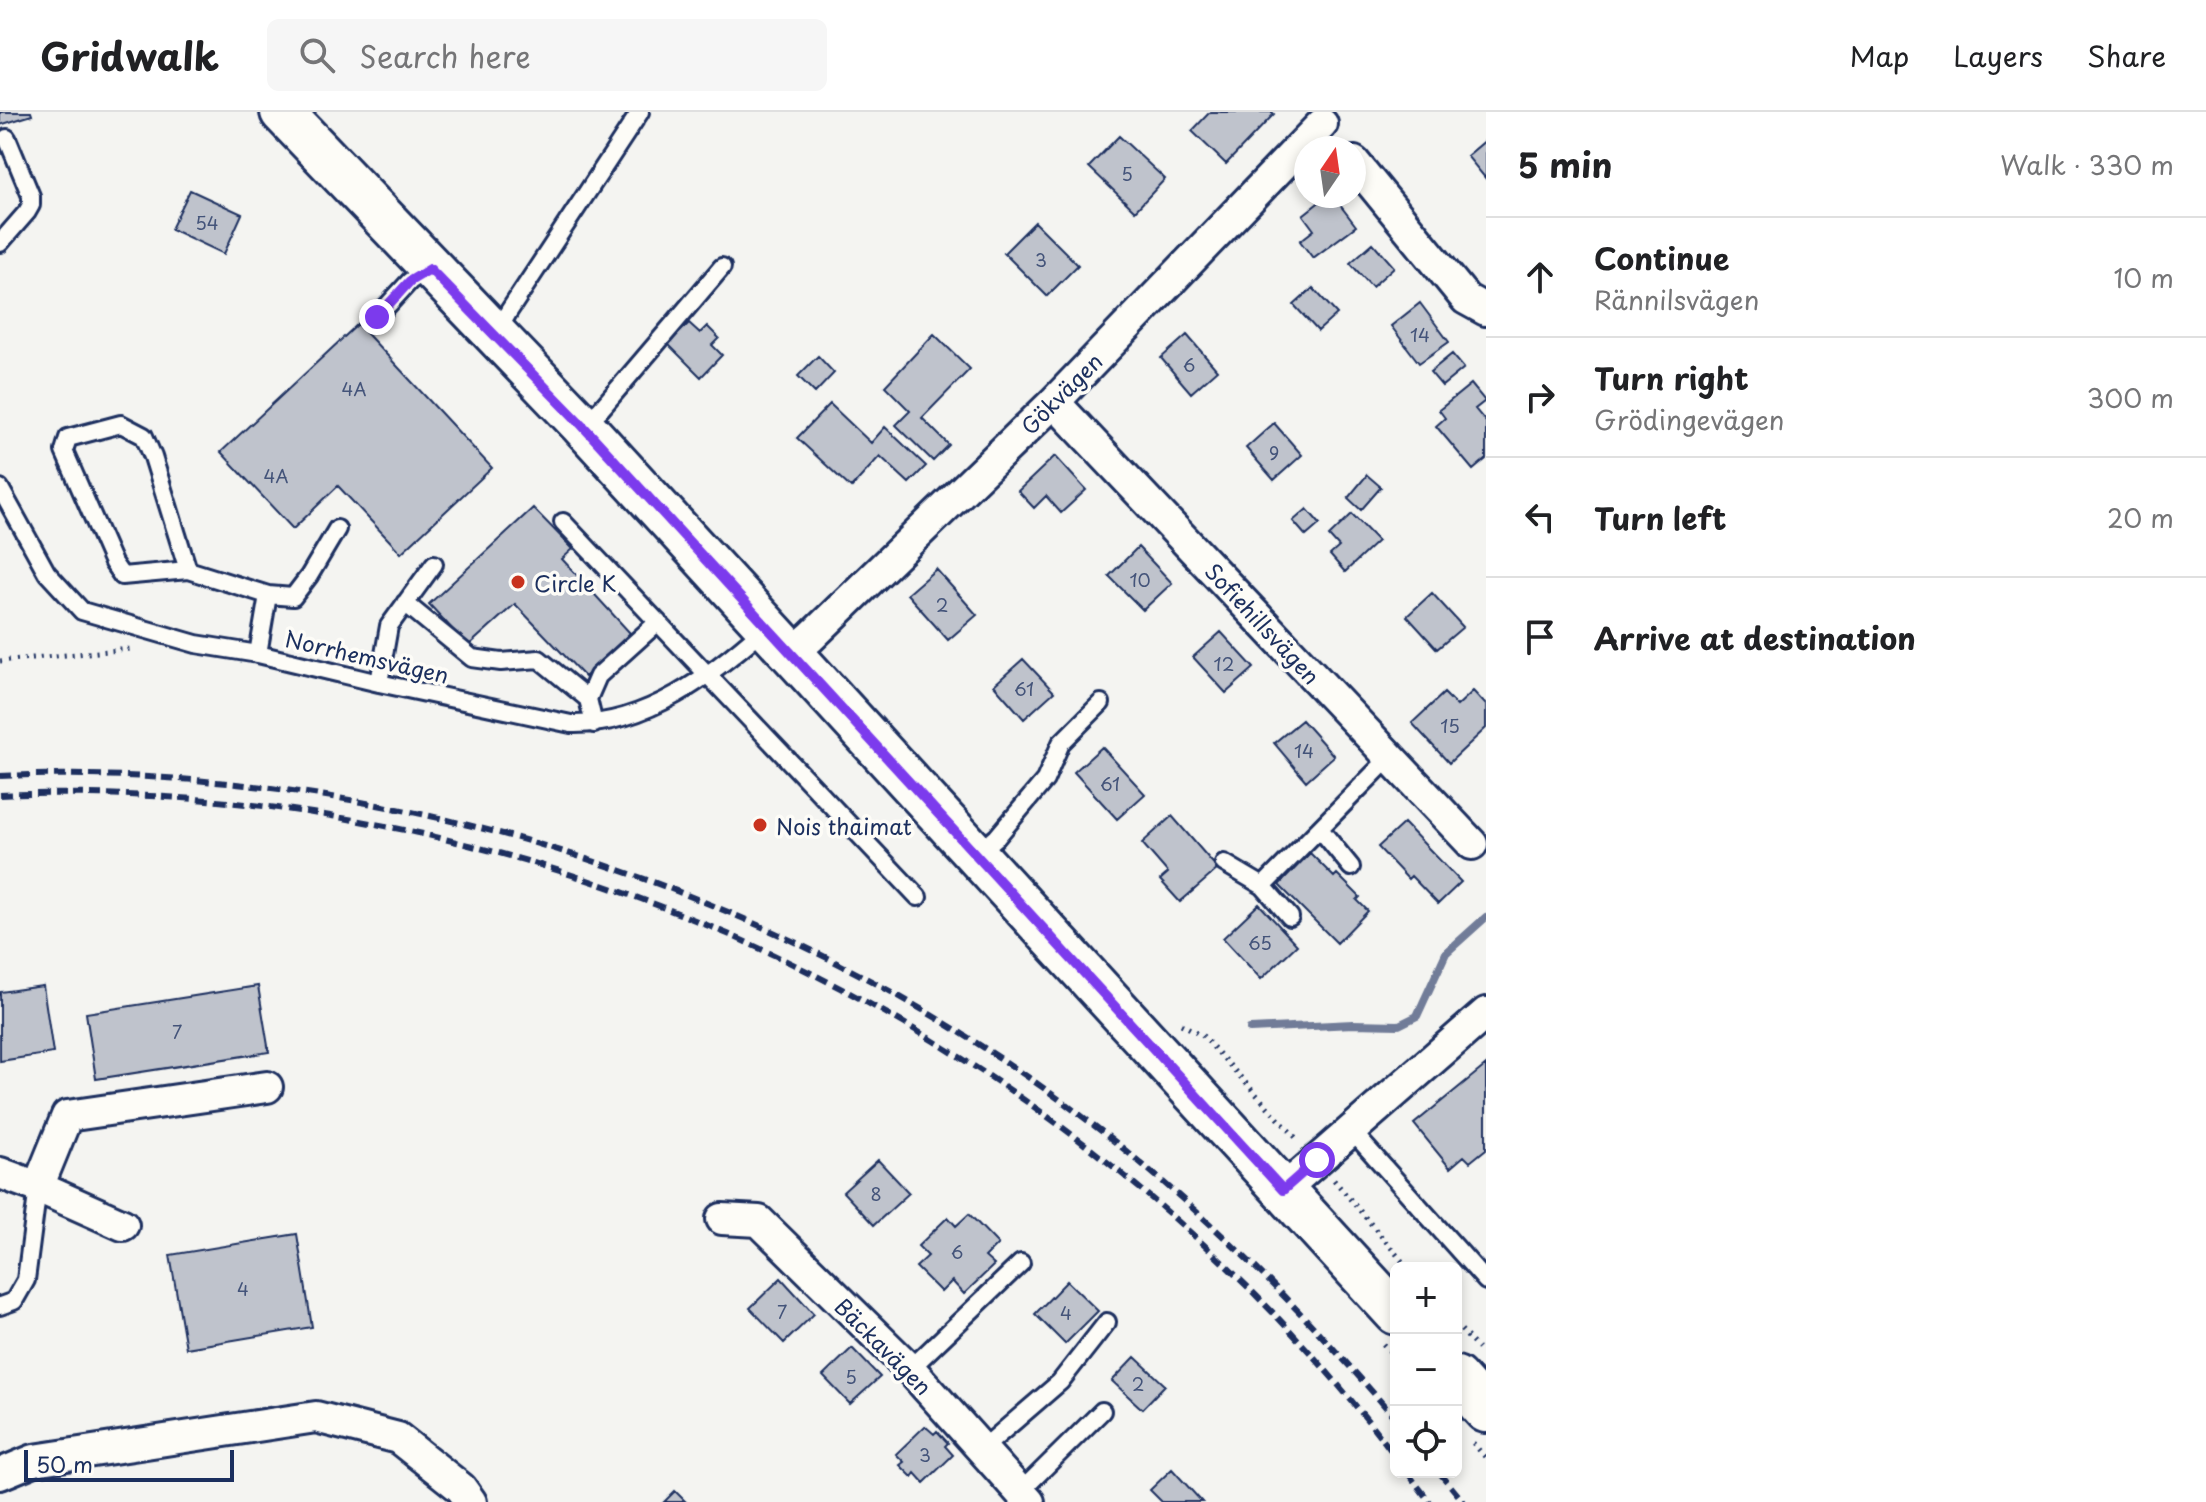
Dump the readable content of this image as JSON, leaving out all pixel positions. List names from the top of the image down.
{
  "streets": {
    "street": ["Gökvägen", "Sofiehillsvägen", "Bäckavägen"],
    "lane": ["Norrhemsvägen"]
  },
  "crossings": [
    ["Gökvägen", "Sofiehillsvägen"],
    ["Gökvägen", "Norrhemsvägen"]
  ],
  "places": ["Circle K", "Nois thaimat"],
  "house_numbers": [
    "5",
    "54",
    "3",
    "14",
    "6",
    "4A",
    "9",
    "4A",
    "10",
    "2",
    "12",
    "61",
    "15",
    "14",
    "61",
    "65",
    "7",
    "8",
    "6",
    "4",
    "7",
    "4",
    "5",
    "2",
    "3"
  ],
  "scale_bar": "50 m",
  "north": "top",
  "page": {
    "header": "Gridwalk",
    "search": "Search here",
    "nav": ["Map", "Layers", "Share"],
    "heading": ["5 min", "Walk · 330 m"],
    "list": [
      ["Continue", "Rännilsvägen", "10 m"],
      ["Turn right", "Grödingevägen", "300 m"],
      ["Turn left", "20 m"],
      "Arrive at destination"
    ],
    "map_buttons": ["+", "−"],
    "scale": "50 m"
  }
}
